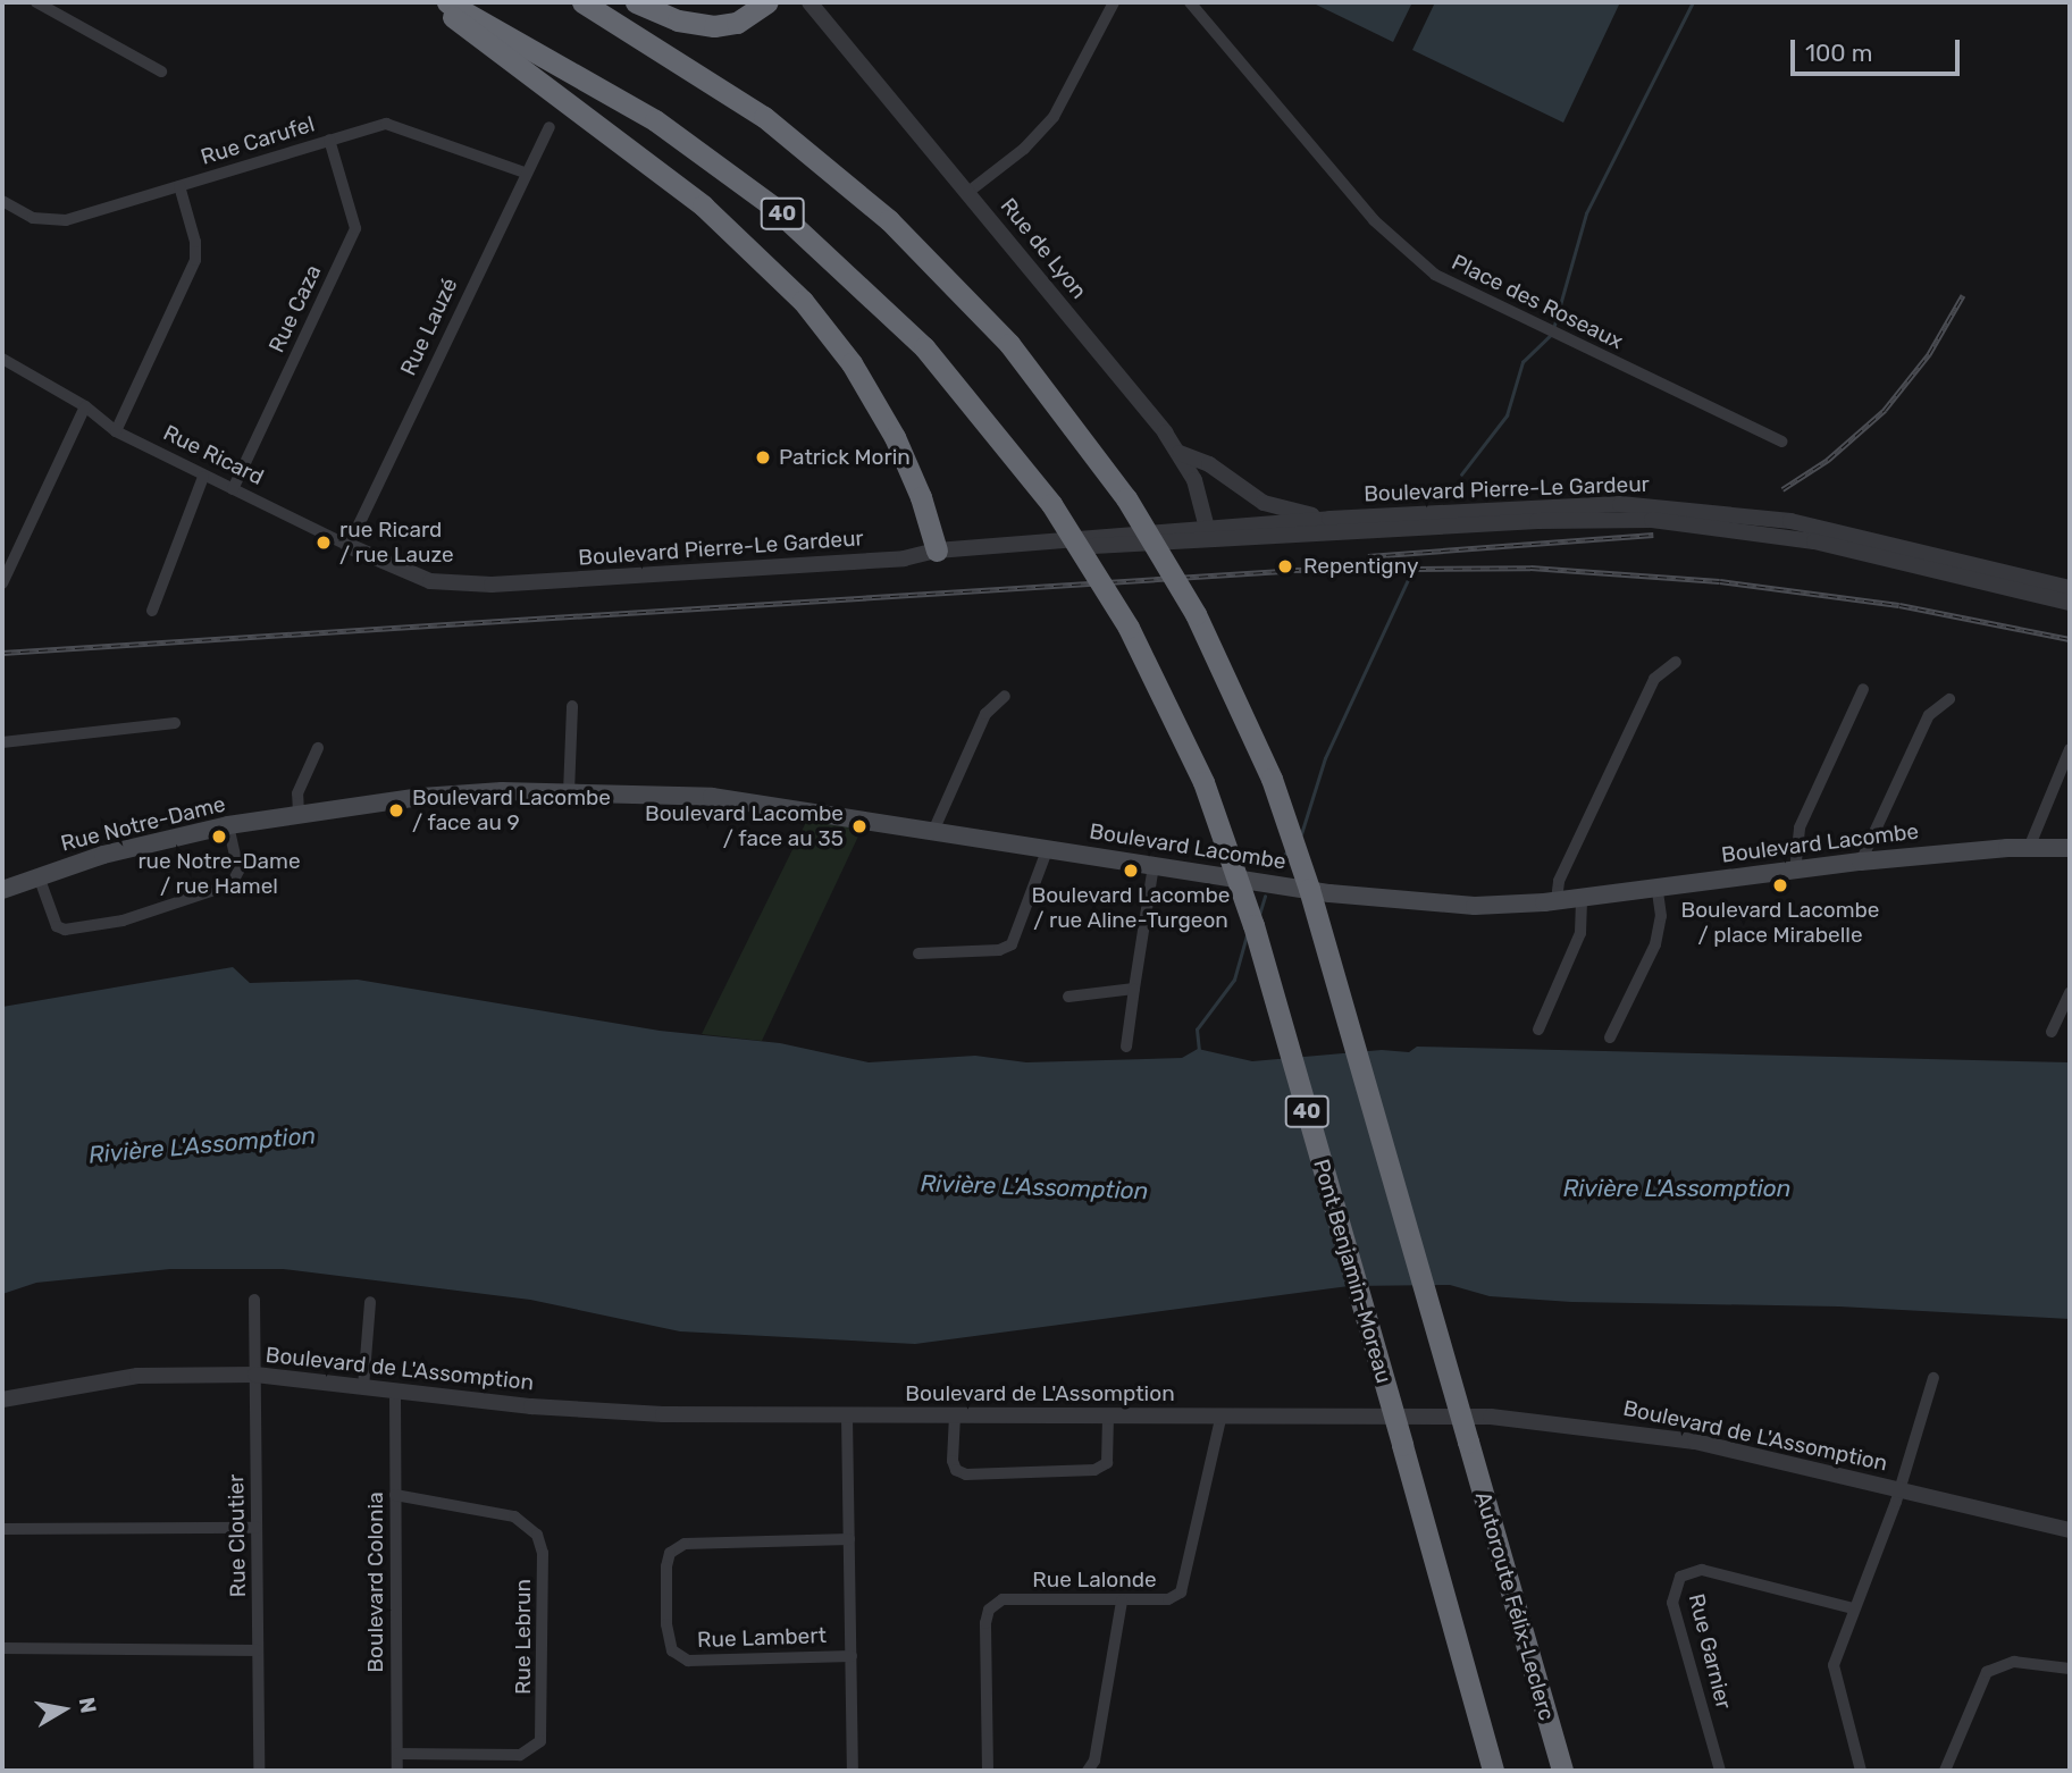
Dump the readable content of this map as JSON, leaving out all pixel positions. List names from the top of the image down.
{
  "streets": {
    "highway": ["40", "Pont Benjamin-Moreau", "Autoroute Félix-Leclerc"],
    "main road": ["Rue Notre-Dame", "Boulevard Lacombe"],
    "street": [
      "Rue Carufel",
      "Rue de Lyon",
      "Place des Roseaux",
      "Rue Caza",
      "Rue Lauzé",
      "Rue Ricard",
      "Boulevard Pierre-Le Gardeur",
      "Boulevard de L'Assomption",
      "Rue Cloutier",
      "Rue Lalonde",
      "Boulevard Colonia",
      "Rue Lebrun",
      "Rue Lambert",
      "Rue Garnier"
    ]
  },
  "crossings": [
    ["Rue Carufel", "Rue Caza"],
    ["Rue Carufel", "Rue Lauzé"],
    ["Rue de Lyon", "Boulevard Pierre-Le Gardeur"],
    ["Rue Caza", "Rue Ricard"],
    ["Rue Lauzé", "Rue Ricard"],
    ["Rue Ricard", "Boulevard Pierre-Le Gardeur"],
    ["Rue Notre-Dame", "Boulevard Lacombe"],
    ["Boulevard de L'Assomption", "Rue Cloutier"],
    ["Boulevard de L'Assomption", "Rue Lalonde"],
    ["Boulevard de L'Assomption", "Boulevard Colonia"],
    ["Boulevard Colonia", "Rue Lebrun"]
  ],
  "water": ["Rivière L'Assomption"],
  "places": [
    "Patrick Morin",
    "rue Ricard / rue Lauze",
    "Repentigny",
    "Boulevard Lacombe / face au 9",
    "Boulevard Lacombe / face au 35",
    "rue Notre-Dame / rue Hamel",
    "Boulevard Lacombe / rue Aline-Turgeon",
    "Boulevard Lacombe / place Mirabelle"
  ],
  "scale_bar": "100 m",
  "north": "right"
}
